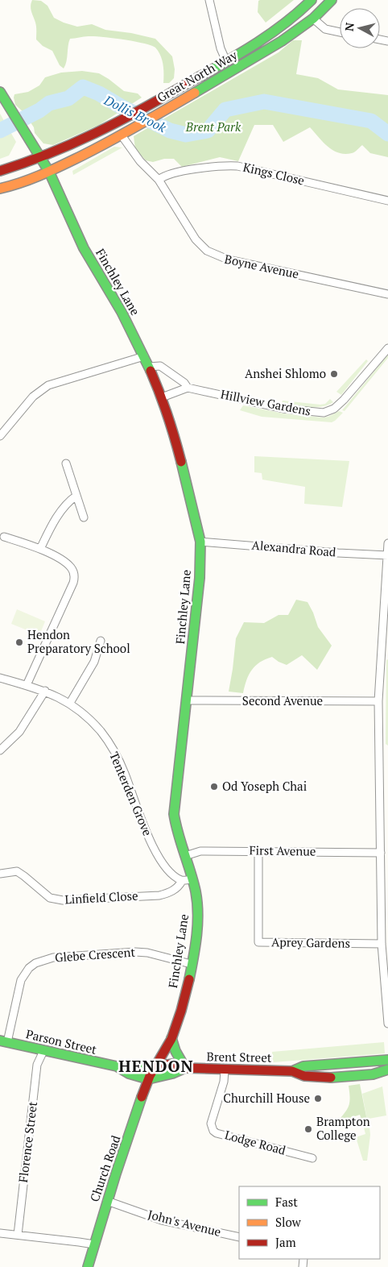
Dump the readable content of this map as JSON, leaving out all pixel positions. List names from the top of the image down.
{
  "streets": {
    "main road": [
      "Great North Way",
      "Finchley Lane",
      "Parson Street",
      "Brent Street",
      "Church Road"
    ],
    "street": [
      "Kings Close",
      "Boyne Avenue",
      "Hillview Gardens",
      "Alexandra Road",
      "Second Avenue",
      "Tenterden Grove",
      "First Avenue",
      "Linfield Close",
      "Aprey Gardens",
      "Glebe Crescent",
      "Florence Street",
      "Lodge Road",
      "John's Avenue"
    ]
  },
  "crossings": [
    ["Great North Way", "Boyne Avenue"],
    ["Great North Way", "Finchley Lane"],
    ["Kings Close", "Boyne Avenue"],
    ["Finchley Lane", "Hillview Gardens"],
    ["Finchley Lane", "Alexandra Road"],
    ["Finchley Lane", "Second Avenue"],
    ["Finchley Lane", "First Avenue"],
    ["Finchley Lane", "Glebe Crescent"],
    ["Finchley Lane", "Parson Street"],
    ["Finchley Lane", "Brent Street"],
    ["Finchley Lane", "Church Road"],
    ["Tenterden Grove", "Linfield Close"],
    ["First Avenue", "Aprey Gardens"],
    ["Glebe Crescent", "Parson Street"],
    ["Parson Street", "Brent Street"],
    ["Parson Street", "Florence Street"],
    ["Parson Street", "Church Road"],
    ["Brent Street", "Lodge Road"],
    ["Brent Street", "Church Road"],
    ["Church Road", "John's Avenue"]
  ],
  "districts": ["HENDON"],
  "water": ["Dollis Brook"],
  "parks": ["Brent Park"],
  "places": [
    "Anshei Shlomo",
    "Hendon Preparatory School",
    "Od Yoseph Chai",
    "Churchill House",
    "Brampton College"
  ],
  "legend": ["Fast", "Slow", "Jam"],
  "north": "left"
}
